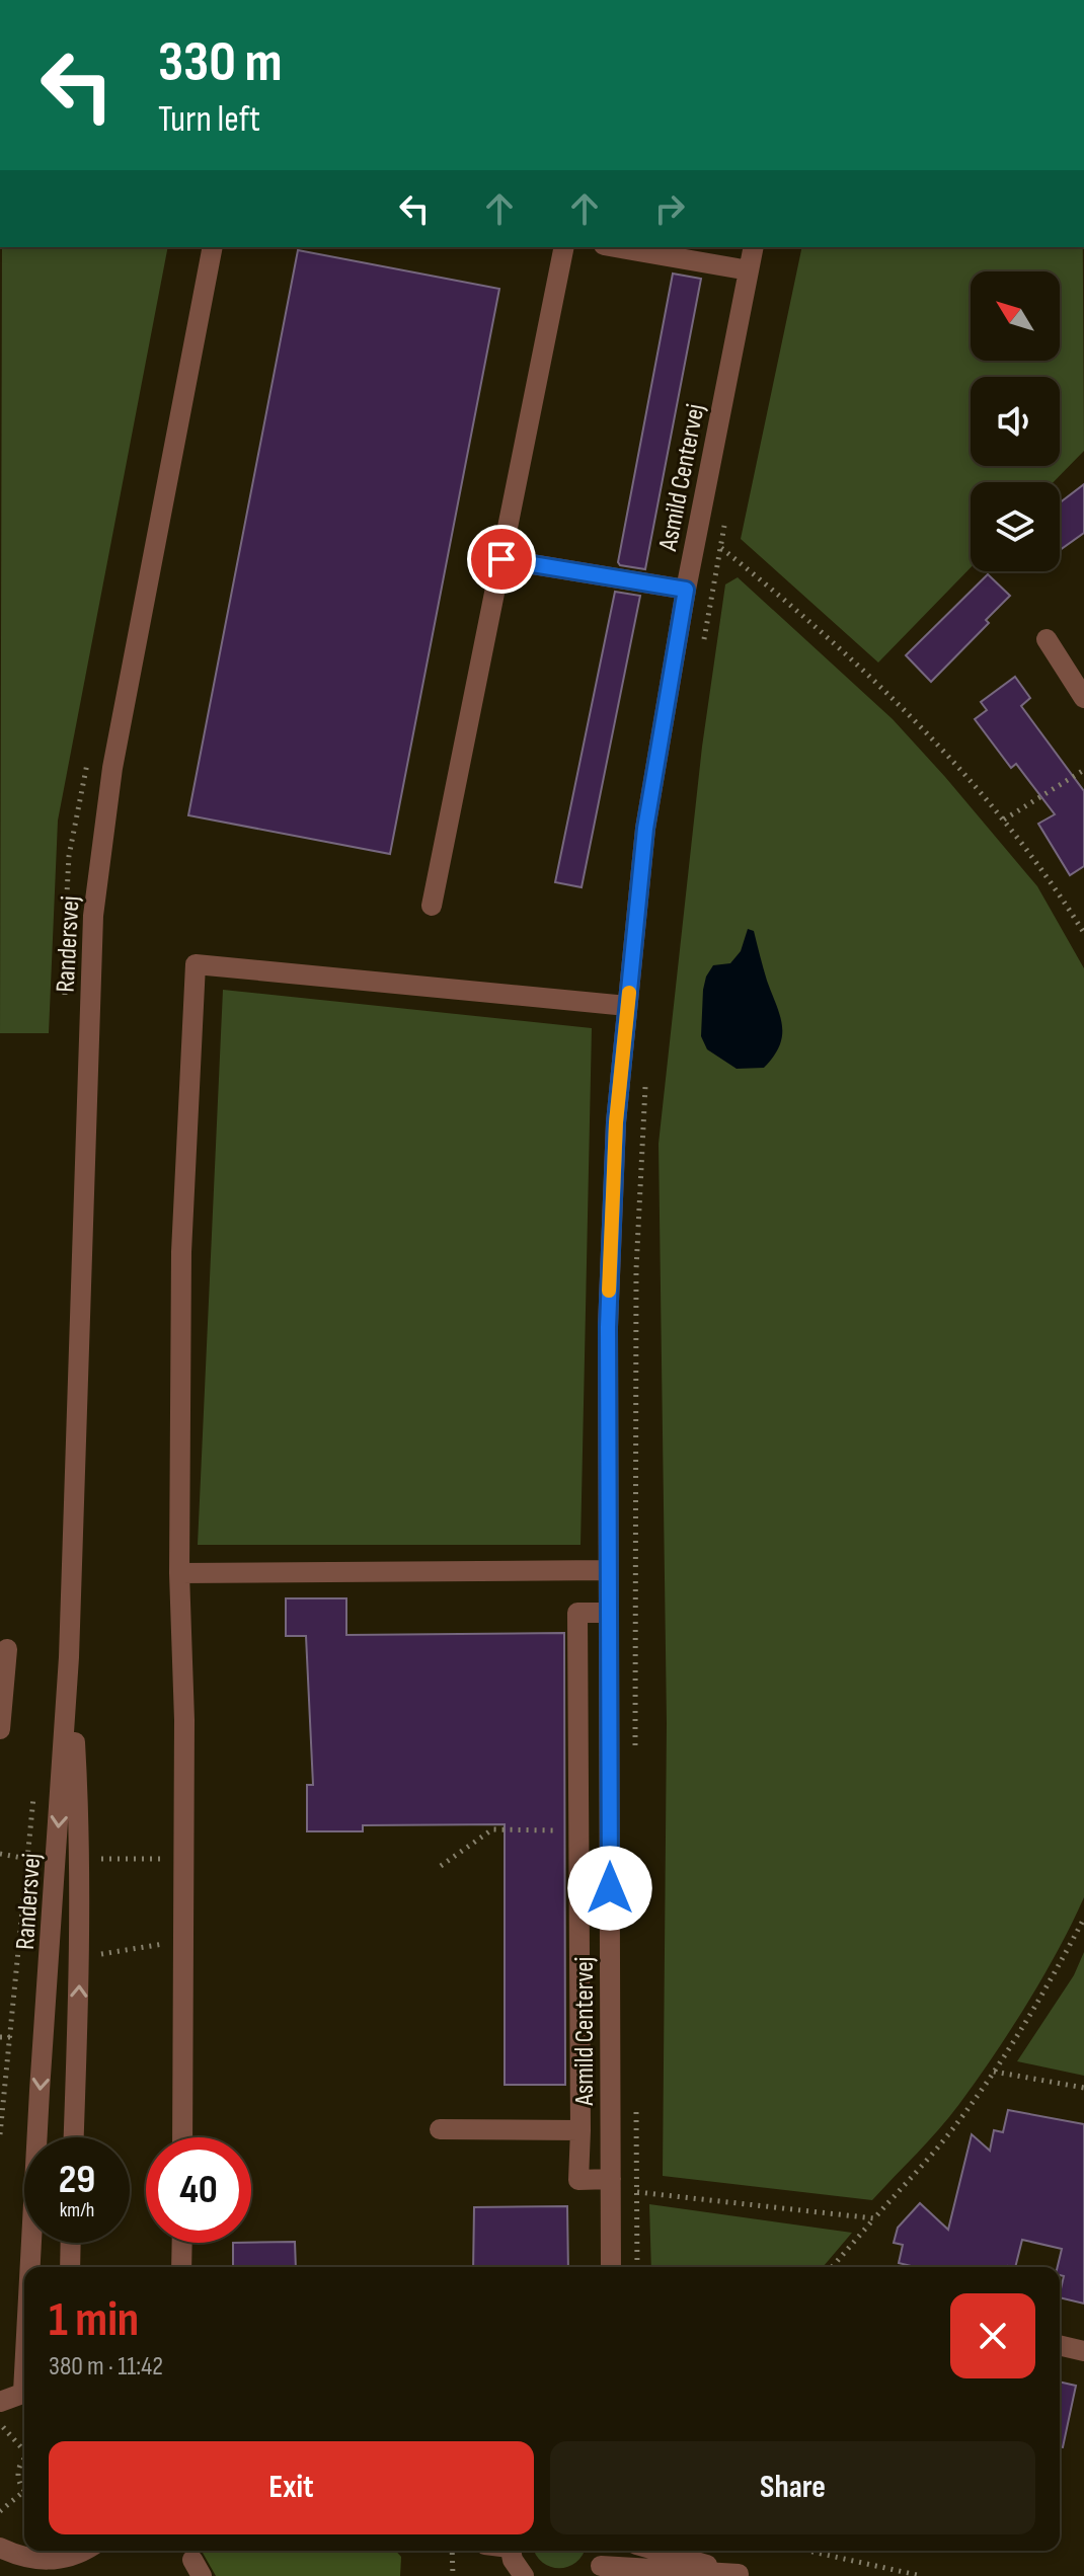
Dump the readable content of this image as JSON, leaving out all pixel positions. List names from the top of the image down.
{
  "streets": {
    "street": ["Asmild Centervej", "Randersvej"]
  },
  "north": "top left",
  "page": {
    "turn": ["330 m", "Turn left"],
    "speed": "29 km/h",
    "limit": "40",
    "heading": ["1 min", "380 m · 11:42"],
    "buttons": ["Exit", "Share"]
  }
}
